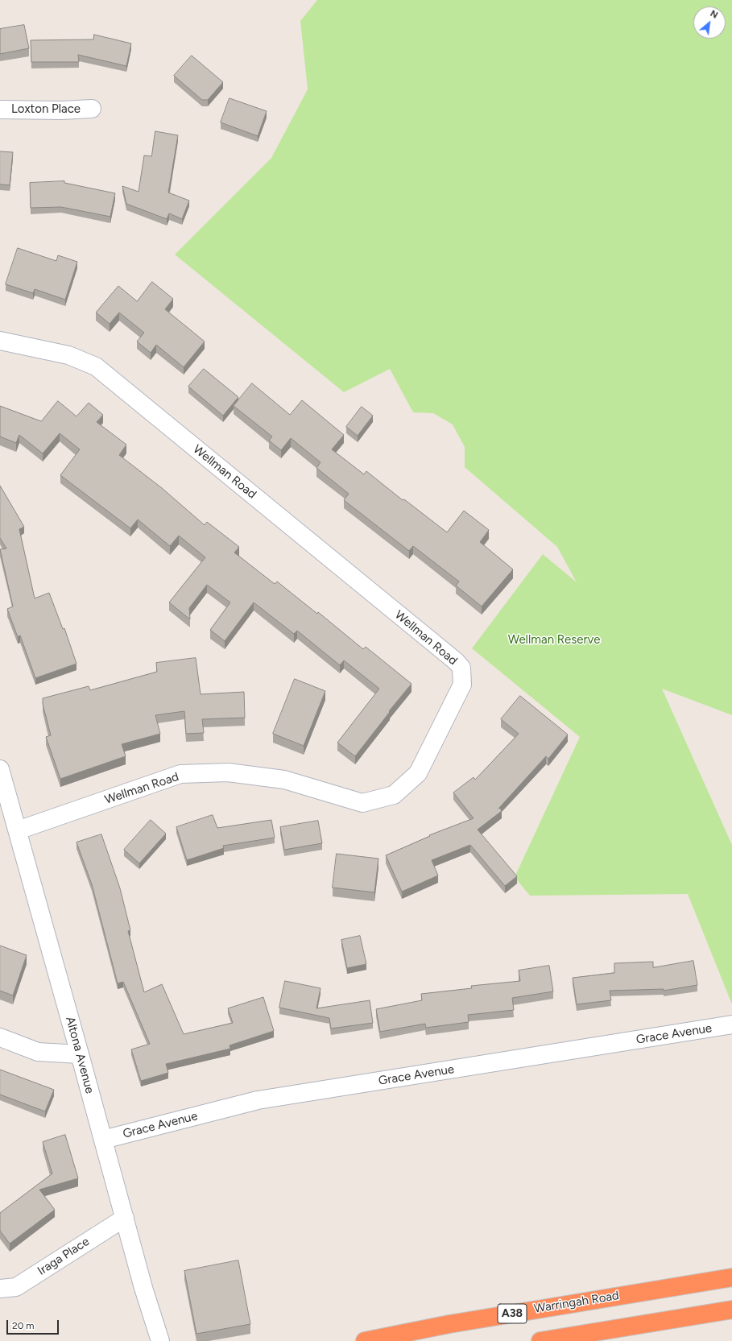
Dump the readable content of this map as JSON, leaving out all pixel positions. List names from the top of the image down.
{
  "streets": {
    "highway": ["Warringah Road", "A38"],
    "street": [
      "Loxton Place",
      "Wellman Road",
      "Grace Avenue",
      "Altona Avenue",
      "Iraga Place"
    ]
  },
  "crossings": [
    ["Wellman Road", "Altona Avenue"],
    ["Grace Avenue", "Altona Avenue"],
    ["Altona Avenue", "Iraga Place"]
  ],
  "parks": ["Wellman Reserve"],
  "scale_bar": "20 m",
  "north": "top right"
}
